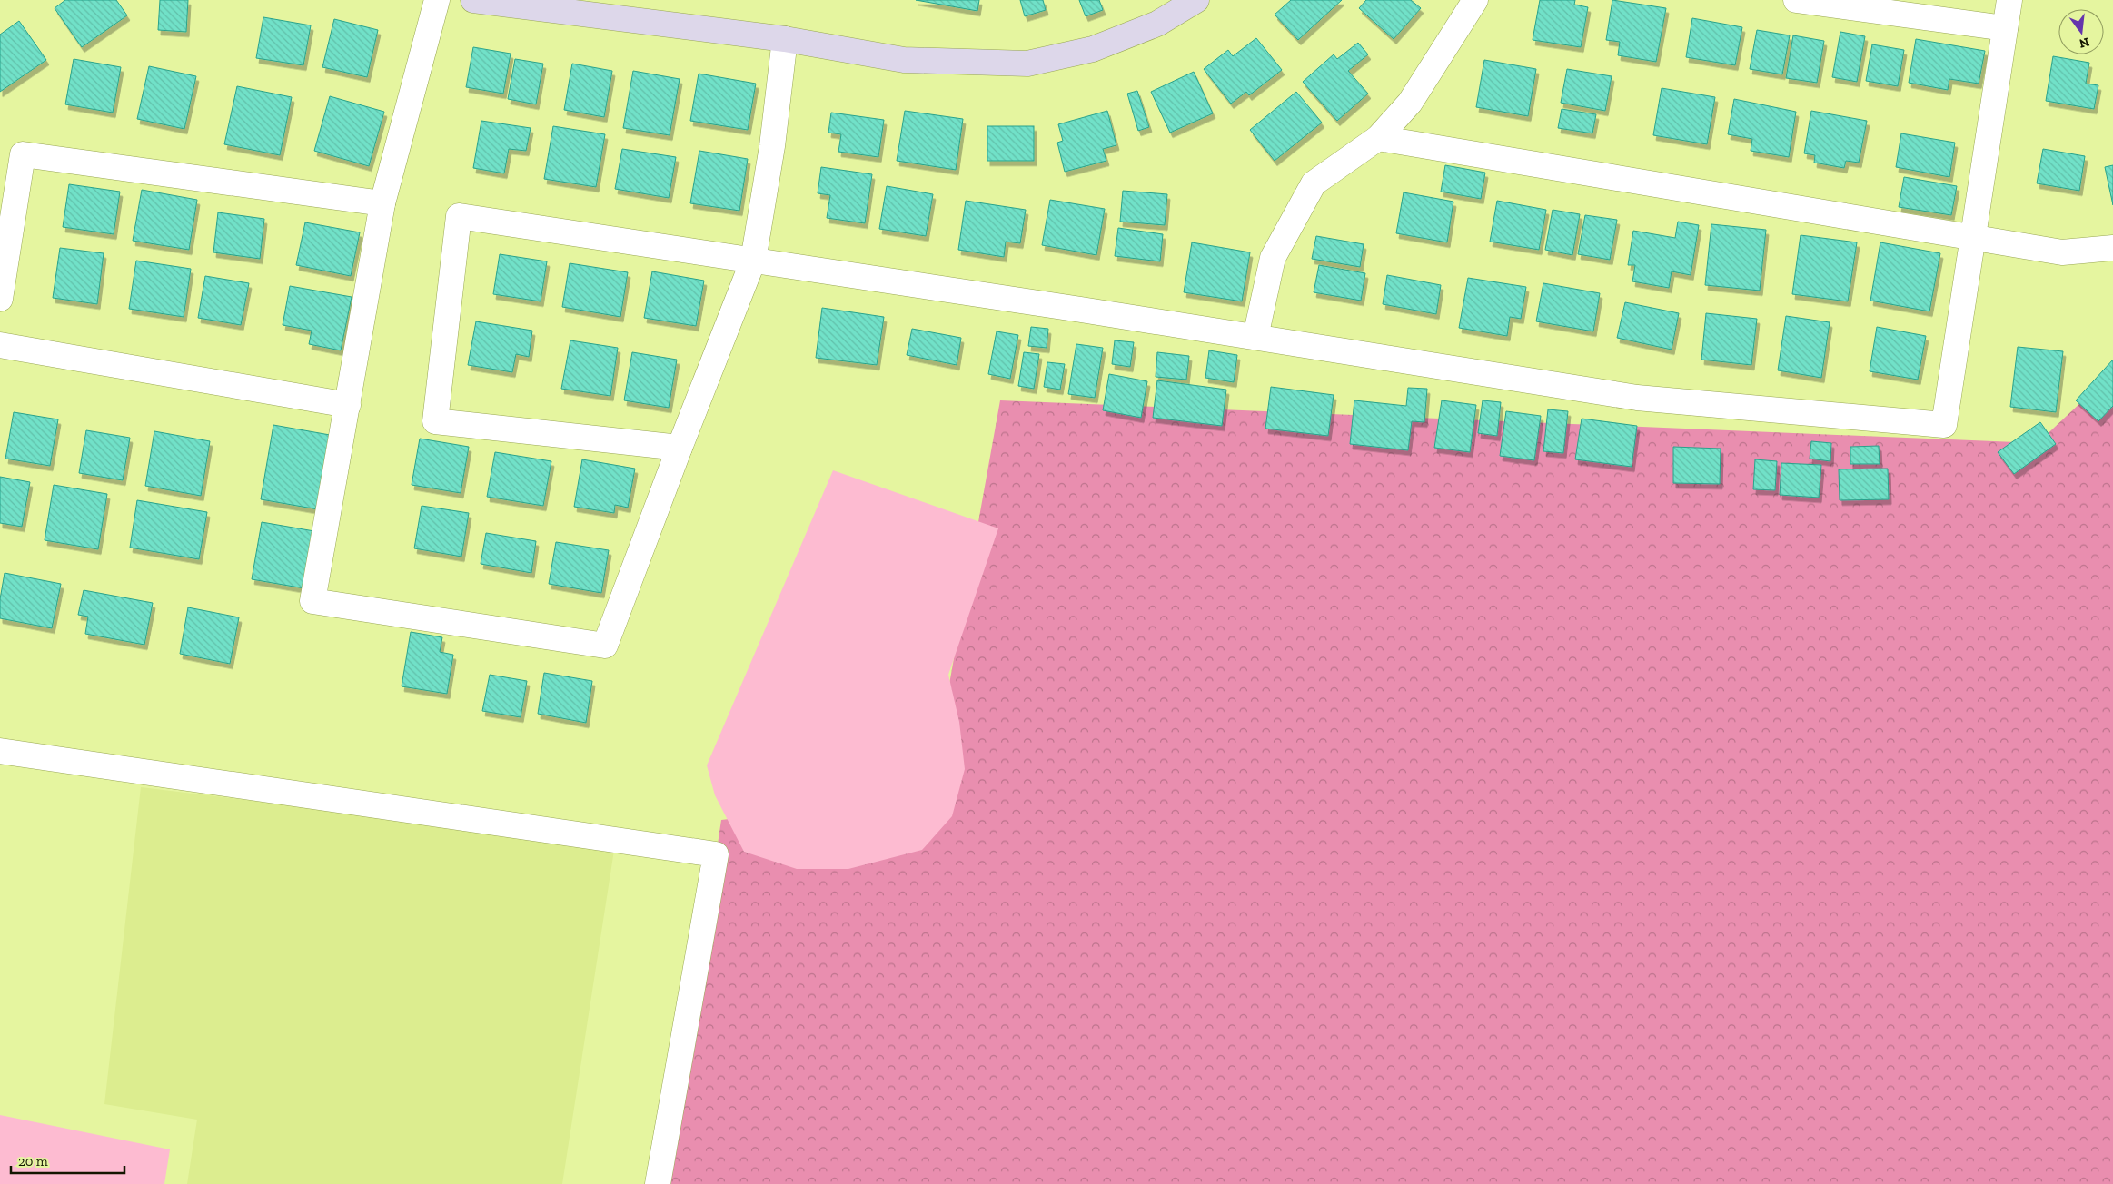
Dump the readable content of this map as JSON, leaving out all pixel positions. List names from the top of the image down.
{
  "scale_bar": "20 m",
  "north": "bottom"
}
